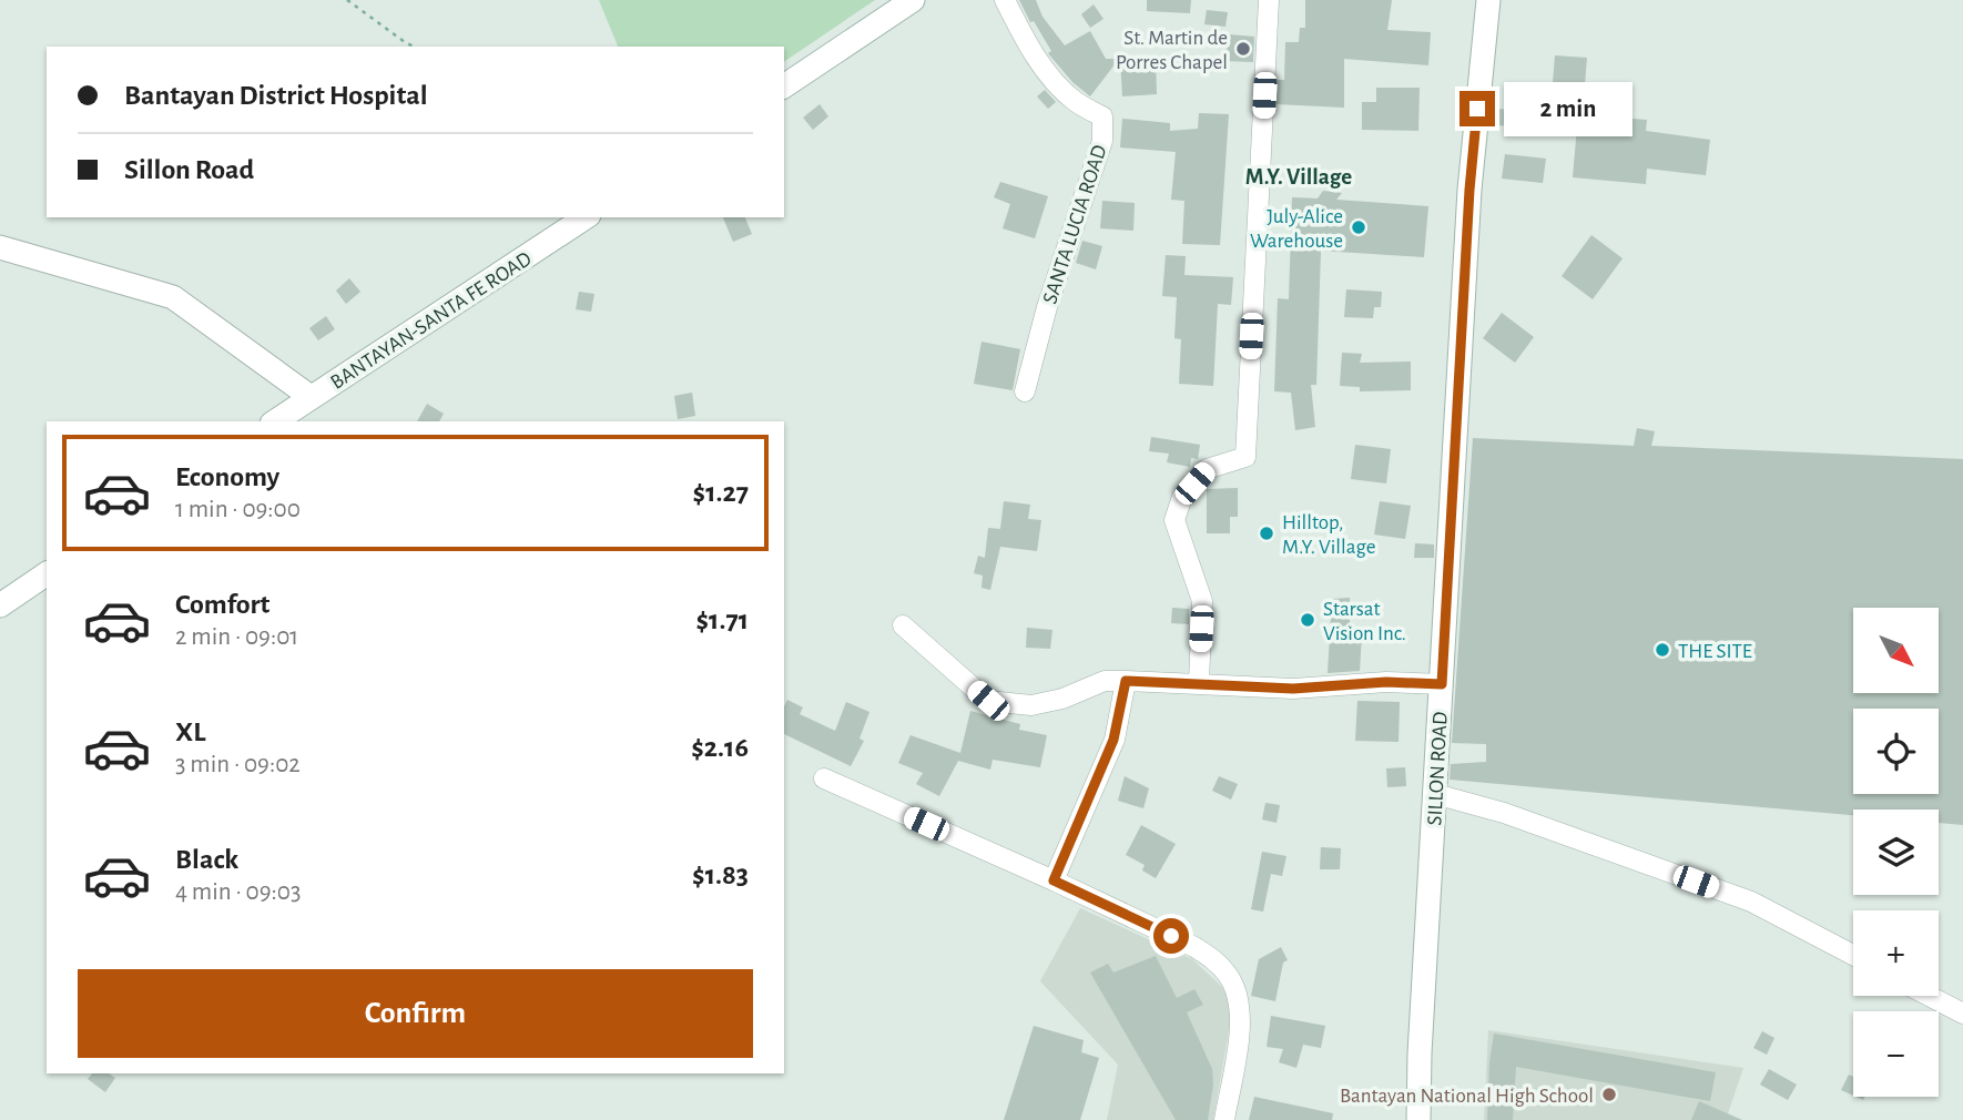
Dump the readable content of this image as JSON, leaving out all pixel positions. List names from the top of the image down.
{
  "streets": {
    "main road": ["BANTAYAN-SANTA FE ROAD", "SILLON ROAD"],
    "street": ["SANTA LUCIA ROAD"]
  },
  "districts": ["M.Y. Village"],
  "places": [
    "St. Martin de Porres Chapel",
    "July-Alice Warehouse",
    "Hilltop, M.Y. Village",
    "Starsat Vision Inc.",
    "THE SITE",
    "Bantayan National High School"
  ],
  "north": "bottom right",
  "page": {
    "banner": ["Bantayan District Hospital", "Sillon Road"],
    "bubble": "2 min",
    "list": [
      {
        "name": "Economy",
        "note": "1 min · 09:00",
        "value": "$1.27"
      },
      {
        "name": "Comfort",
        "note": "2 min · 09:01",
        "value": "$1.71"
      },
      {
        "name": "XL",
        "note": "3 min · 09:02",
        "value": "$2.16"
      },
      {
        "name": "Black",
        "note": "4 min · 09:03",
        "value": "$1.83"
      }
    ],
    "map_buttons": ["+", "−"],
    "buttons": "Confirm"
  }
}
